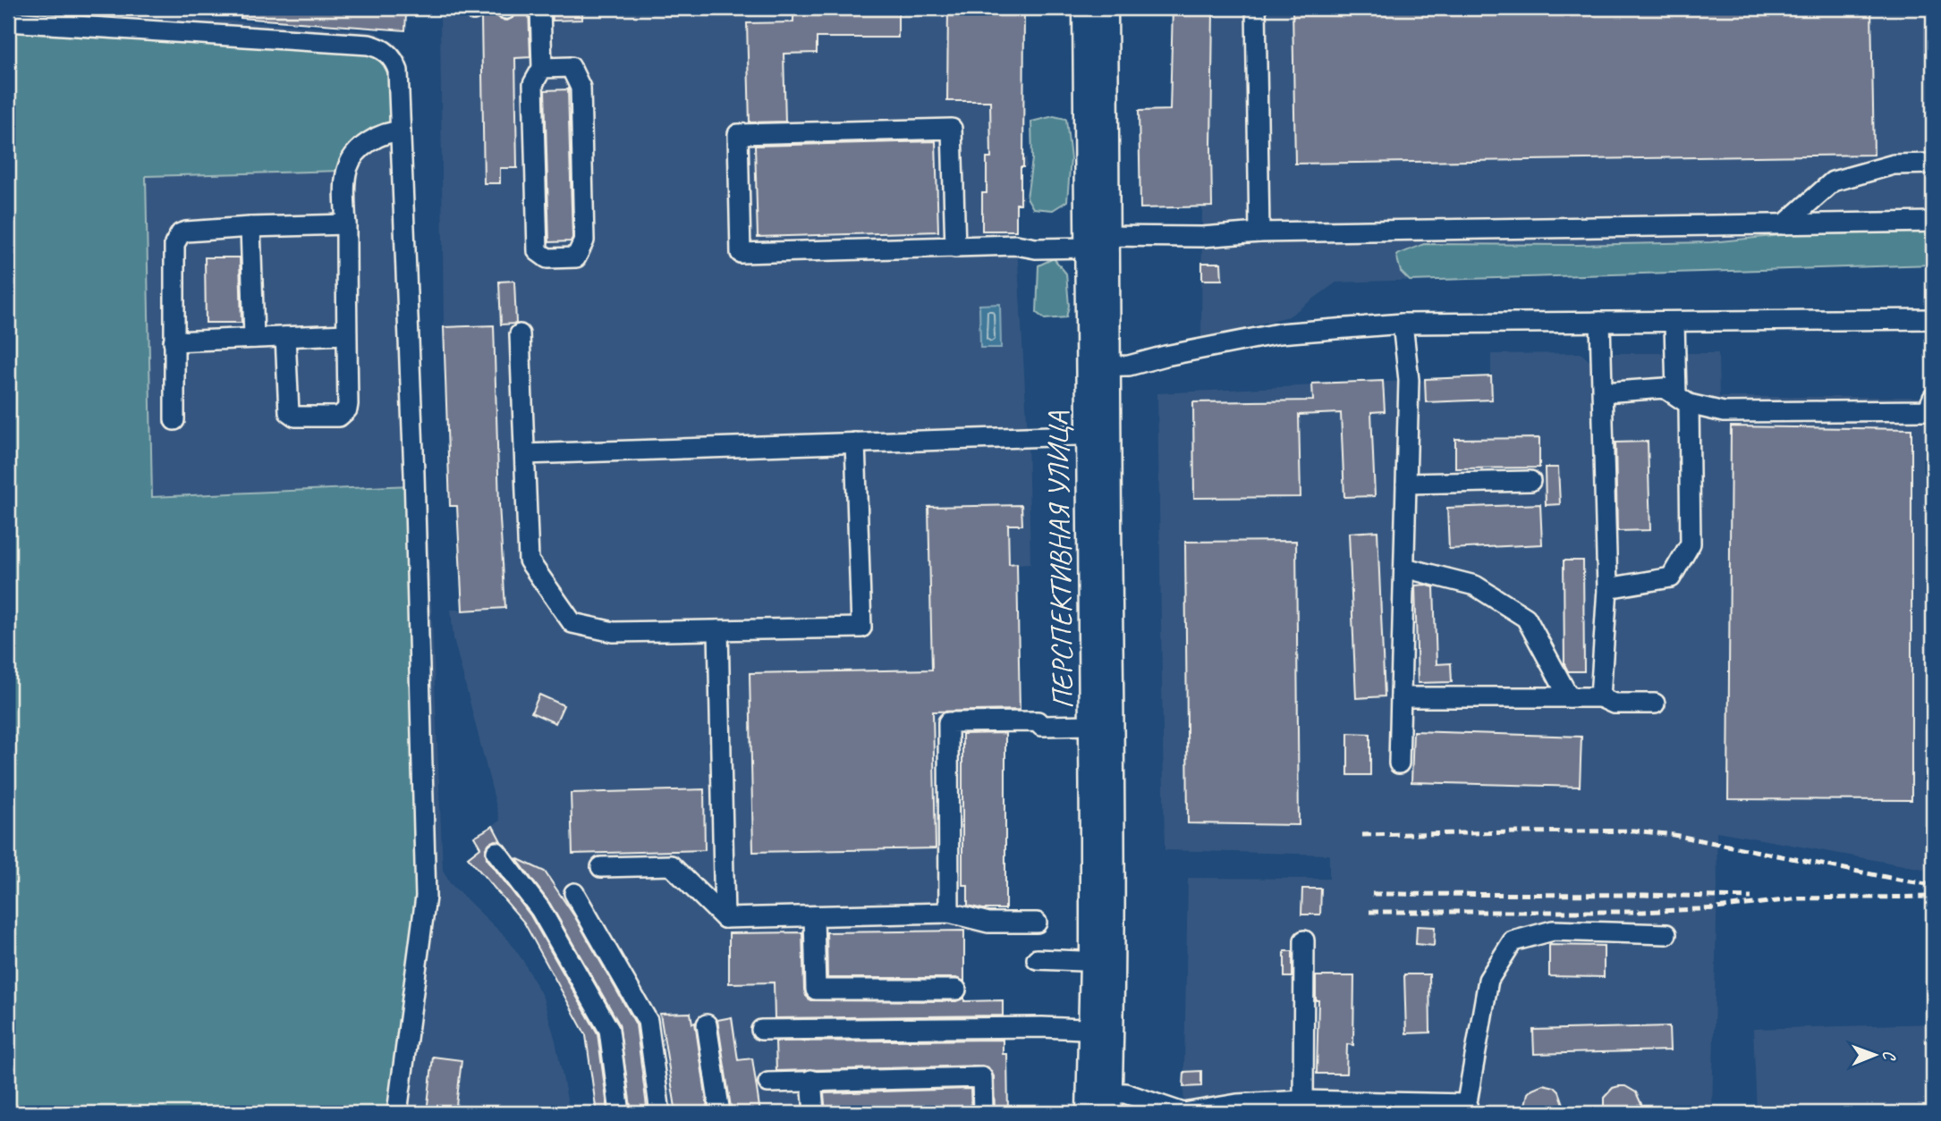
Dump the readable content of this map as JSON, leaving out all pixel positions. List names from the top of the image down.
{
  "streets": {
    "main road": ["ПЕРСПЕКТИВНАЯ УЛИЦА"]
  },
  "north": "right"
}
